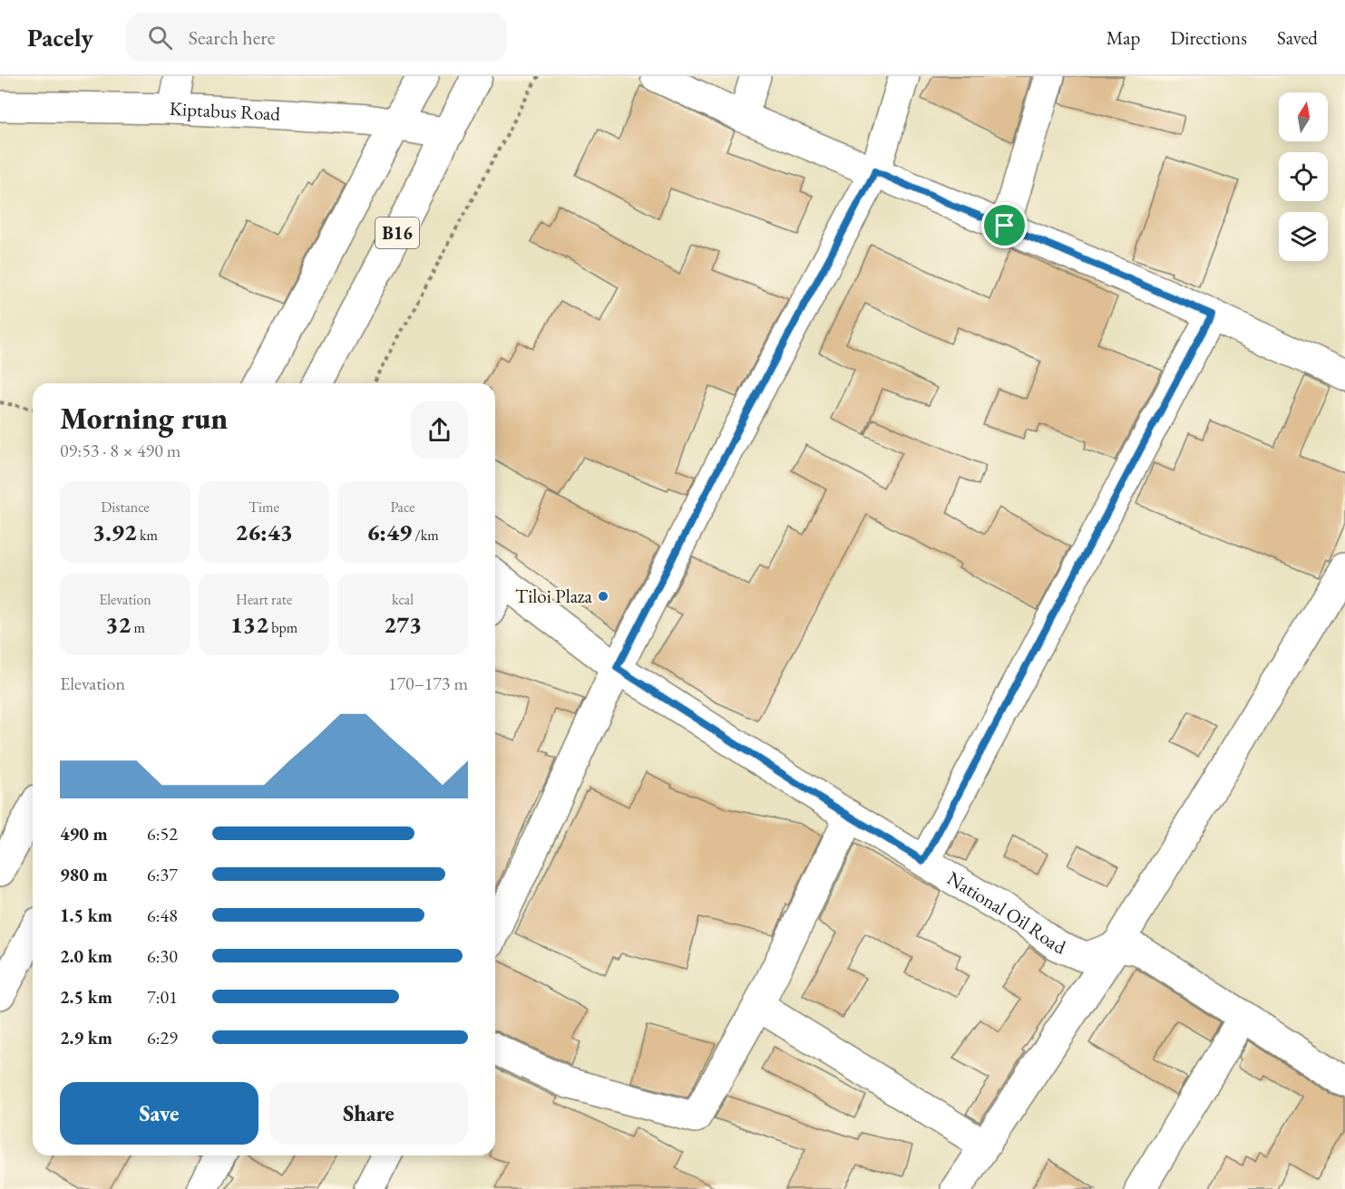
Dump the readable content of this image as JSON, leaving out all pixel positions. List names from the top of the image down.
{
  "streets": {
    "street": ["Kiptabus Road", "B16", "National Oil Road"]
  },
  "crossings": [
    ["Kiptabus Road", "B16"]
  ],
  "places": ["Tiloi Plaza"],
  "north": "top",
  "page": {
    "header": "Pacely",
    "search": "Search here",
    "nav": ["Map", "Directions", "Saved"],
    "heading": ["Morning run", "09:53 · 8 × 490 m"],
    "stats": [
      ["Distance", "3.92 km"],
      ["Time", "26:43"],
      ["Pace", "6:49 /km"],
      ["Elevation", "32 m"],
      ["Heart rate", "132 bpm"],
      ["kcal", "273"]
    ],
    "chart": ["Elevation", "170–173 m"],
    "list": [
      {
        "name": "490 m",
        "note": "6:52"
      },
      {
        "name": "980 m",
        "note": "6:37"
      },
      {
        "name": "1.5 km",
        "note": "6:48"
      },
      {
        "name": "2.0 km",
        "note": "6:30"
      },
      {
        "name": "2.5 km",
        "note": "7:01"
      },
      {
        "name": "2.9 km",
        "note": "6:29"
      }
    ],
    "buttons": ["Save", "Share"]
  }
}
